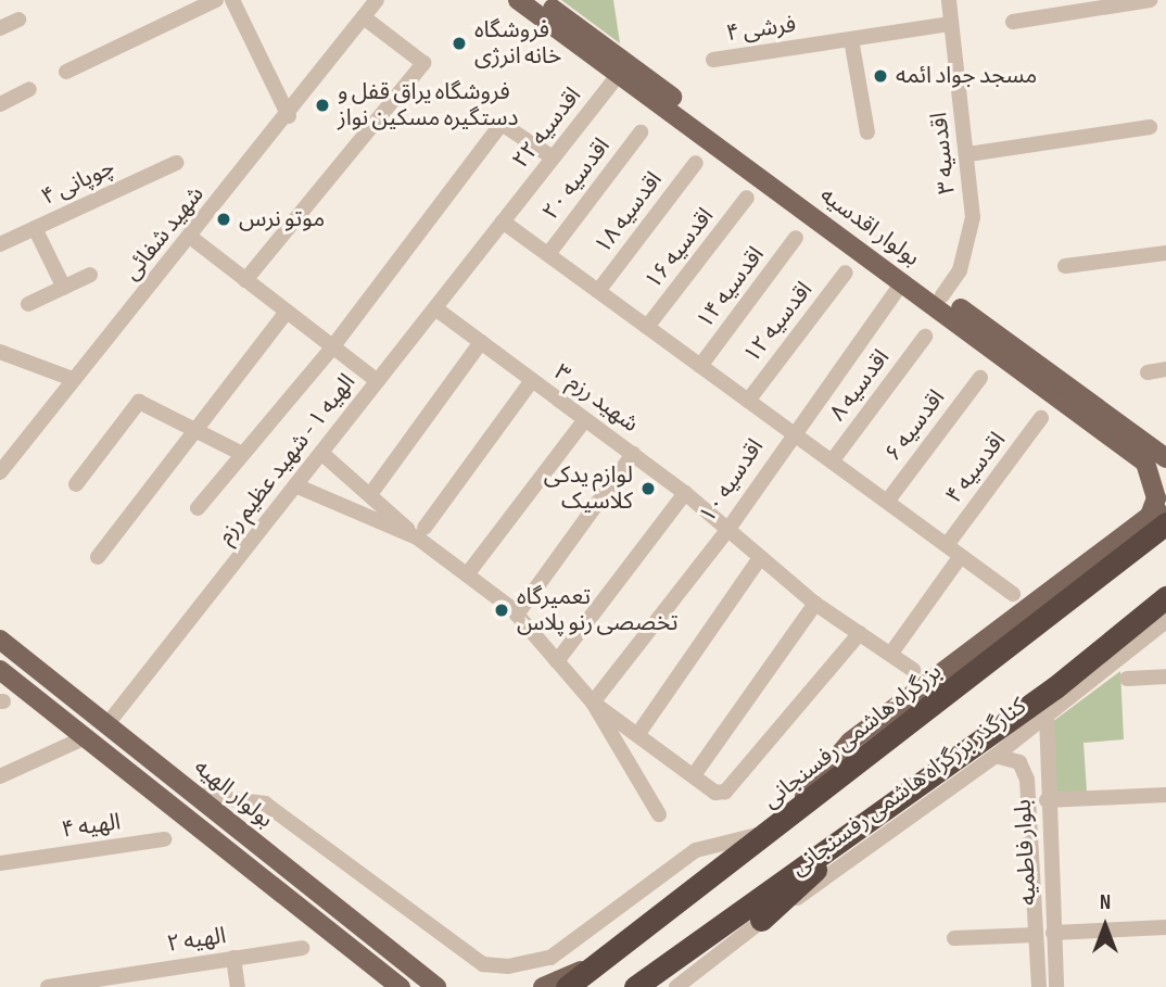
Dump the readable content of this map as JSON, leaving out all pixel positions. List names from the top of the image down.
{
  "streets": {
    "highway": ["بزرگراه هاشمی رفسنجانی"],
    "main road": ["بولوار اقدسیه", "بولوار الهیه"],
    "street": [
      "فرشی ۴",
      "اقدسیه ۲۲",
      "اقدسیه ۳",
      "اقدسیه ۲۰",
      "چوپانی ۴",
      "اقدسیه ۱۸",
      "شهید شفائی",
      "اقدسیه ۱۶",
      "اقدسیه ۱۴",
      "اقدسیه ۱۲",
      "اقدسیه ۸",
      "شهید رزم ۳",
      "اقدسیه ۶",
      "الهیه ۱ - شهید عظیم رزم",
      "اقدسیه ۴",
      "اقدسیه ۱۰",
      "کنارگذر بزرگراه هاشمی رفسنجانی",
      "الهیه ۴",
      "بلوار فاطمیه",
      "الهیه ۲"
    ]
  },
  "crossings": [
    ["فرشی ۴", "اقدسیه ۳"],
    ["اقدسیه ۲۲", "بولوار اقدسیه"],
    ["اقدسیه ۲۲", "الهیه ۱ - شهید عظیم رزم"],
    ["اقدسیه ۳", "بولوار اقدسیه"],
    ["بولوار اقدسیه", "اقدسیه ۱۰"],
    ["بولوار اقدسیه", "بزرگراه هاشمی رفسنجانی"],
    ["شهید رزم ۳", "الهیه ۱ - شهید عظیم رزم"],
    ["شهید رزم ۳", "اقدسیه ۱۰"],
    ["الهیه ۱ - شهید عظیم رزم", "بولوار الهیه"],
    ["کنارگذر بزرگراه هاشمی رفسنجانی", "بلوار فاطمیه"]
  ],
  "places": [
    "فروشگاه خانه انرژی",
    "مسجد جواد ائمه",
    "فروشگاه یراق قفل و دستگیره مسکین نواز",
    "موتو نرس",
    "لوازم یدکی کلاسیک",
    "تعمیرگاه تخصصی رنو پلاس"
  ],
  "north": "top"
}
